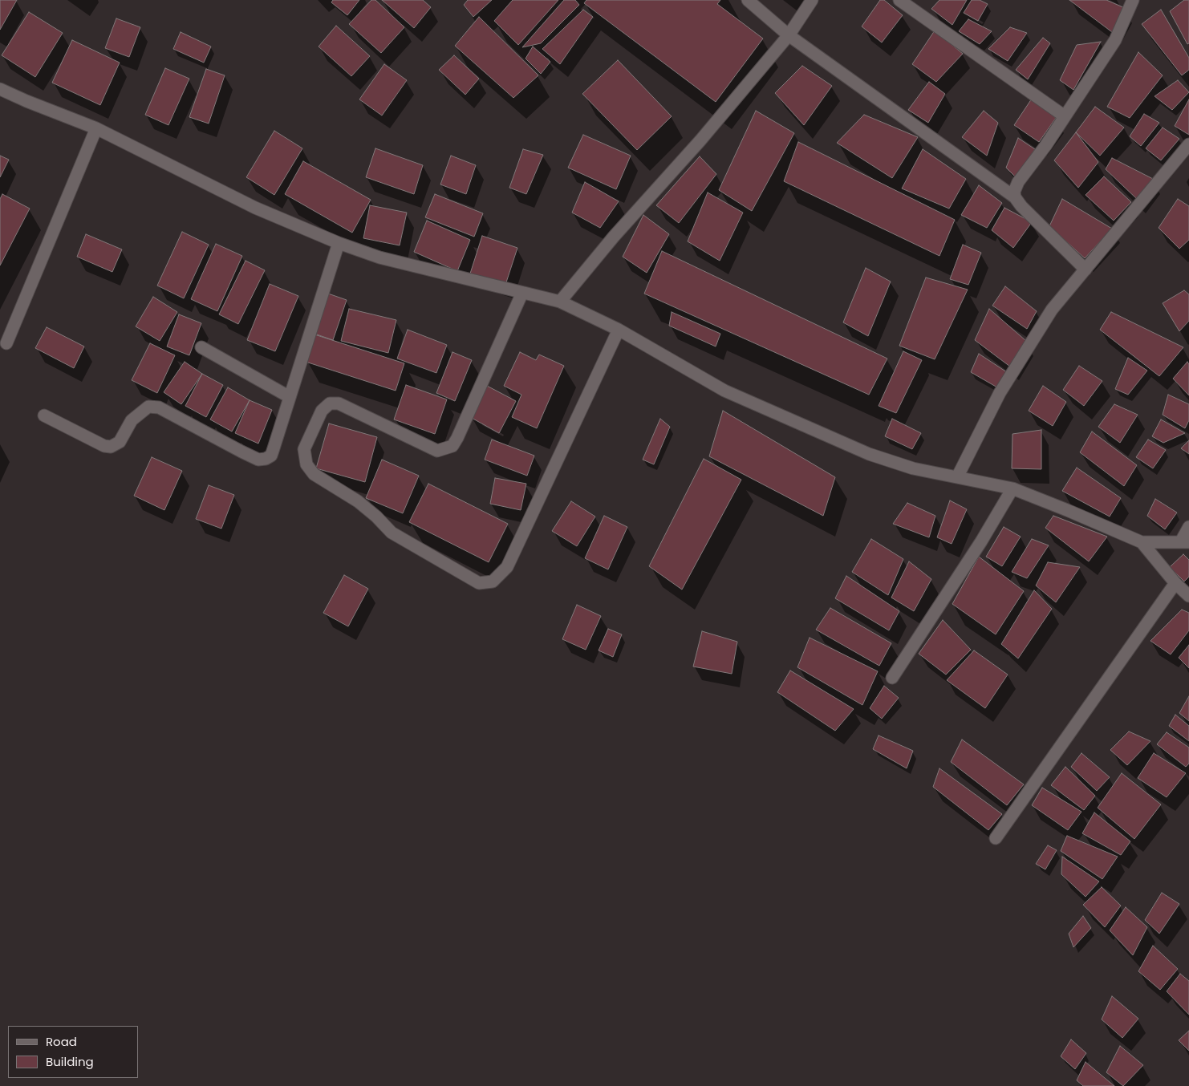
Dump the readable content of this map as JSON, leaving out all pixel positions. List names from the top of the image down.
{
  "legend": ["Road", "Building"]
}
